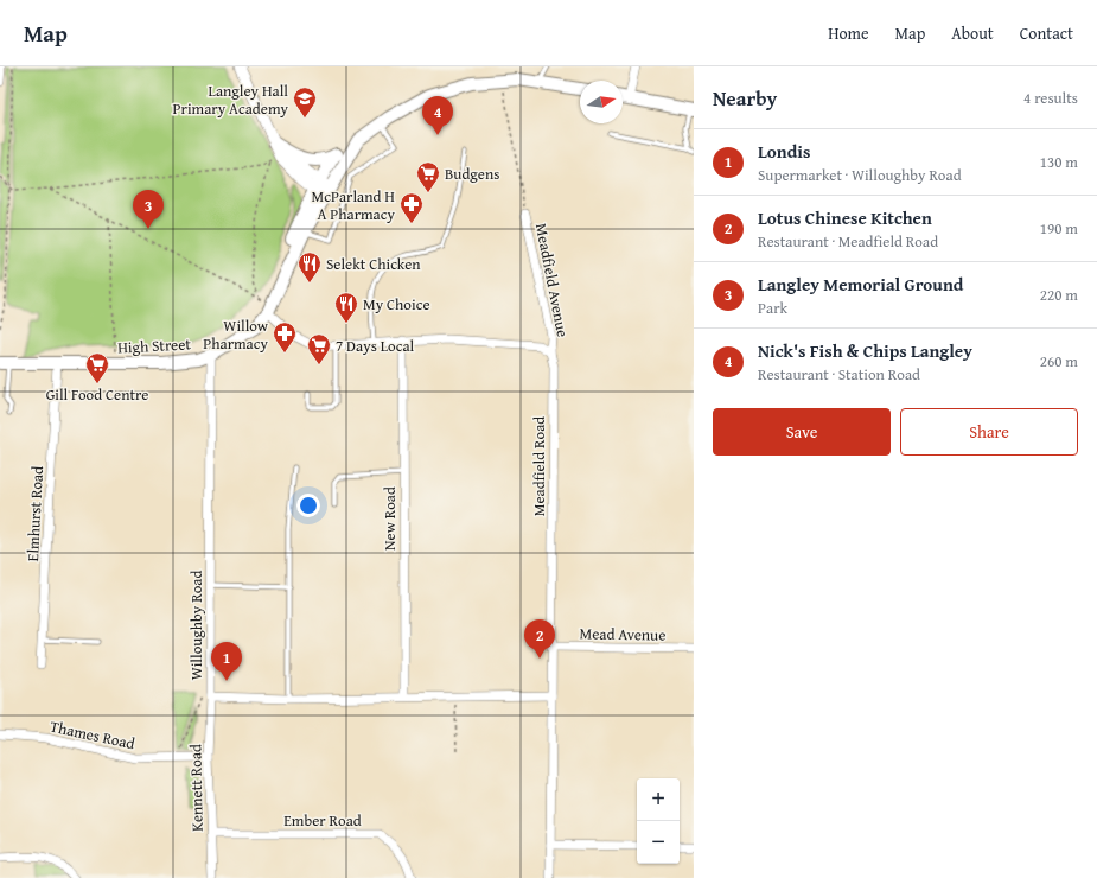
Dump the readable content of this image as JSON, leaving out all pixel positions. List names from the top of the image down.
{
  "streets": {
    "main road": ["High Street"],
    "street": [
      "Meadfield Avenue",
      "Meadfield Road",
      "Elmhurst Road",
      "New Road",
      "Willoughby Road",
      "Mead Avenue",
      "Thames Road",
      "Kennett Road",
      "Ember Road"
    ]
  },
  "crossings": [
    ["Meadfield Avenue", "Meadfield Road"],
    ["High Street", "Elmhurst Road"],
    ["High Street", "Willoughby Road"],
    ["Meadfield Road", "Willoughby Road"],
    ["Meadfield Road", "Mead Avenue"],
    ["New Road", "Willoughby Road"],
    ["Willoughby Road", "Kennett Road"],
    ["Thames Road", "Kennett Road"],
    ["Kennett Road", "Ember Road"]
  ],
  "places": {
    "school or university": ["Langley Hall Primary Academy"],
    "supermarket": ["Budgens", "7 Days Local", "Gill Food Centre"],
    "pharmacy": ["McParland H A Pharmacy", "Willow Pharmacy"],
    "restaurant": ["Selekt Chicken", "My Choice"]
  },
  "north": "right",
  "page": {
    "header": "Map",
    "nav": [
      "Home",
      "Map",
      "About",
      "Contact"
    ],
    "heading": ["Nearby", "4 results"],
    "pins": [
      "4",
      "3",
      "2",
      "1"
    ],
    "list": [
      {
        "mark": "1",
        "name": "Londis",
        "note": "Supermarket · Willoughby Road",
        "value": "130 m"
      },
      {
        "mark": "2",
        "name": "Lotus Chinese Kitchen",
        "note": "Restaurant · Meadfield Road",
        "value": "190 m"
      },
      {
        "mark": "3",
        "name": "Langley Memorial Ground",
        "note": "Park",
        "value": "220 m"
      },
      {
        "mark": "4",
        "name": "Nick's Fish & Chips Langley",
        "note": "Restaurant · Station Road",
        "value": "260 m"
      }
    ],
    "buttons": ["Save", "Share"],
    "map_buttons": ["+", "−"]
  }
}
